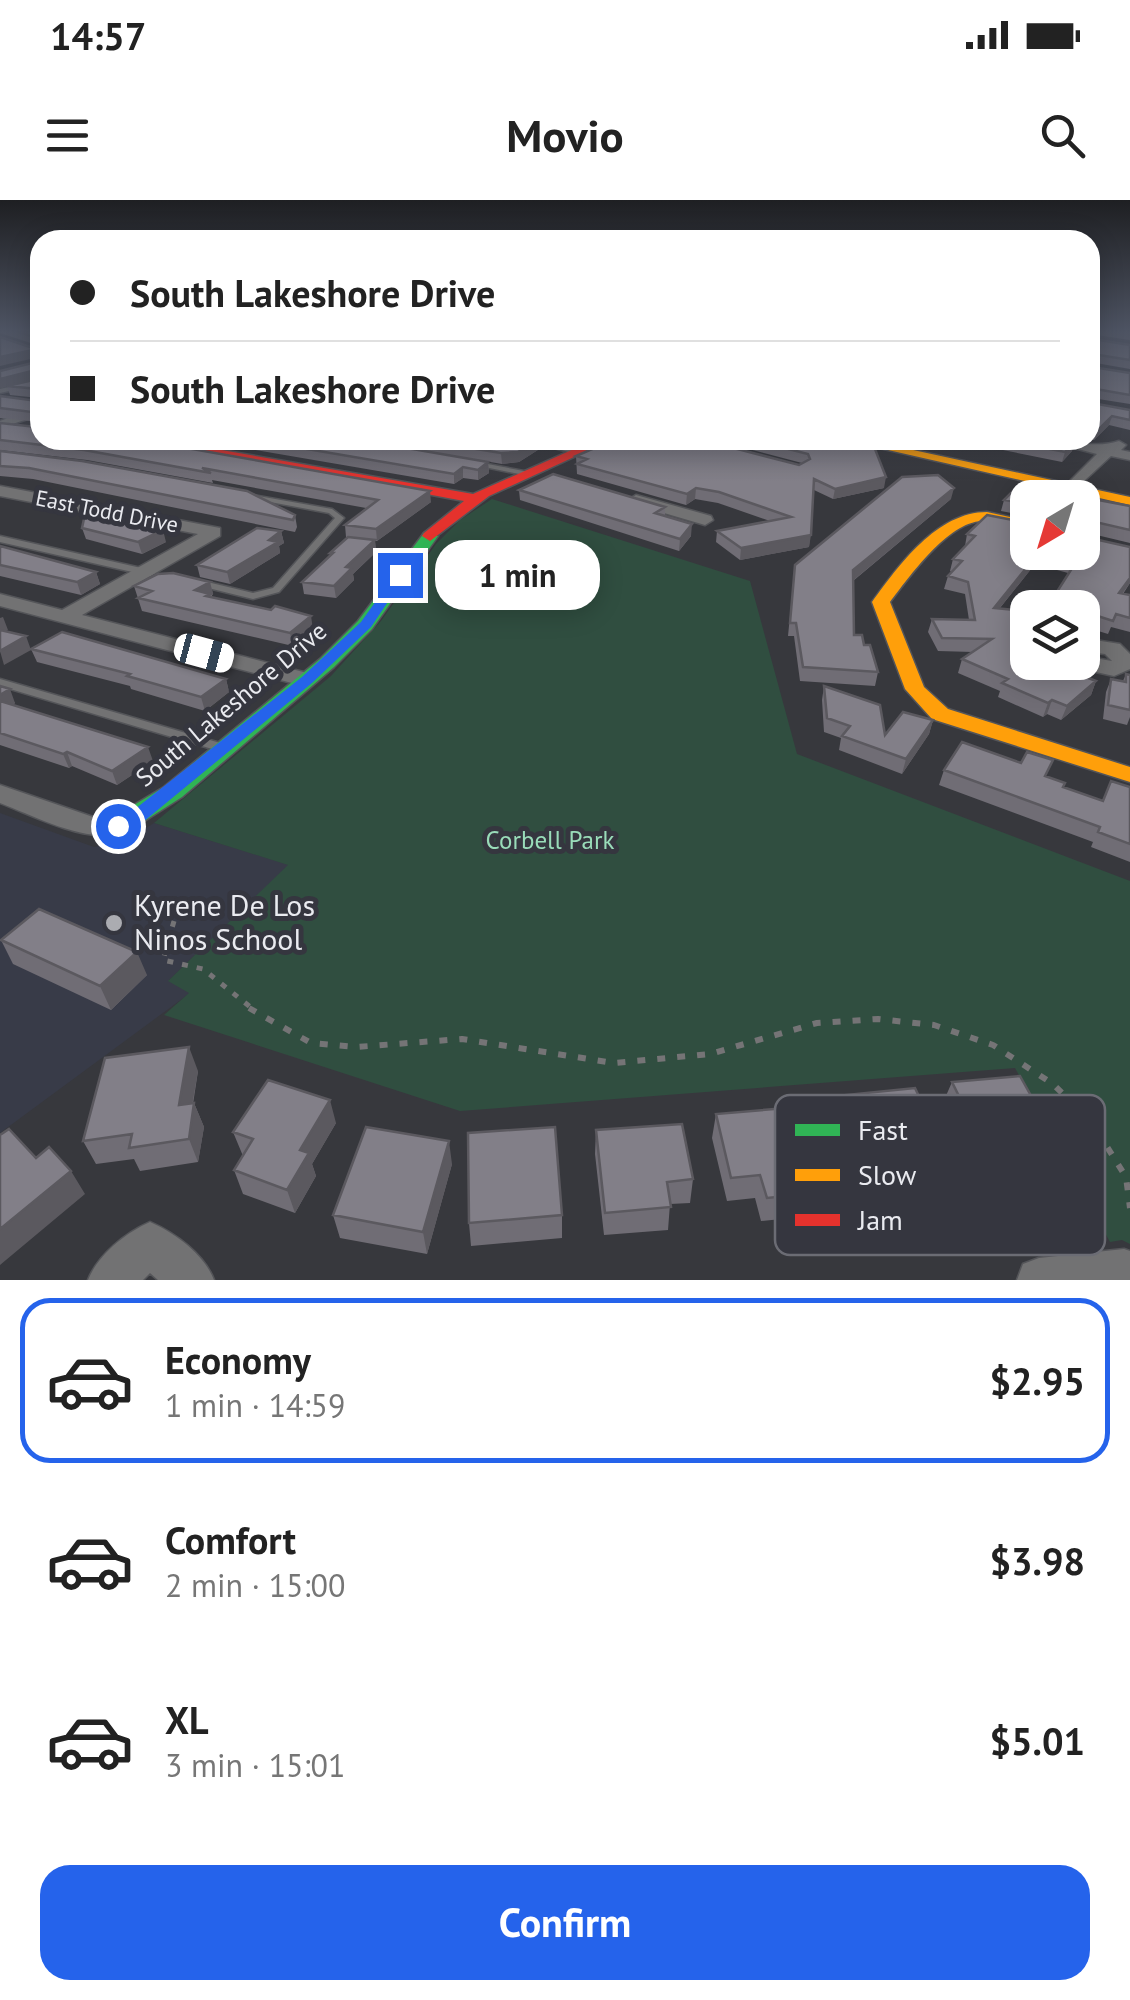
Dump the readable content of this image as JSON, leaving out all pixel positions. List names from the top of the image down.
{
  "streets": {
    "street": ["East Todd Drive", "South Lakeshore Drive"]
  },
  "parks": ["Corbell Park"],
  "places": ["Kyrene De Los Ninos School"],
  "legend": ["Fast", "Slow", "Jam"],
  "north": "bottom left",
  "page": {
    "status": "14:57",
    "header": "Movio",
    "banner": ["South Lakeshore Drive", "South Lakeshore Drive"],
    "bubble": "1 min",
    "list": [
      {
        "name": "Economy",
        "note": "1 min · 14:59",
        "value": "$2.95"
      },
      {
        "name": "Comfort",
        "note": "2 min · 15:00",
        "value": "$3.98"
      },
      {
        "name": "XL",
        "note": "3 min · 15:01",
        "value": "$5.01"
      }
    ],
    "buttons": "Confirm"
  }
}
